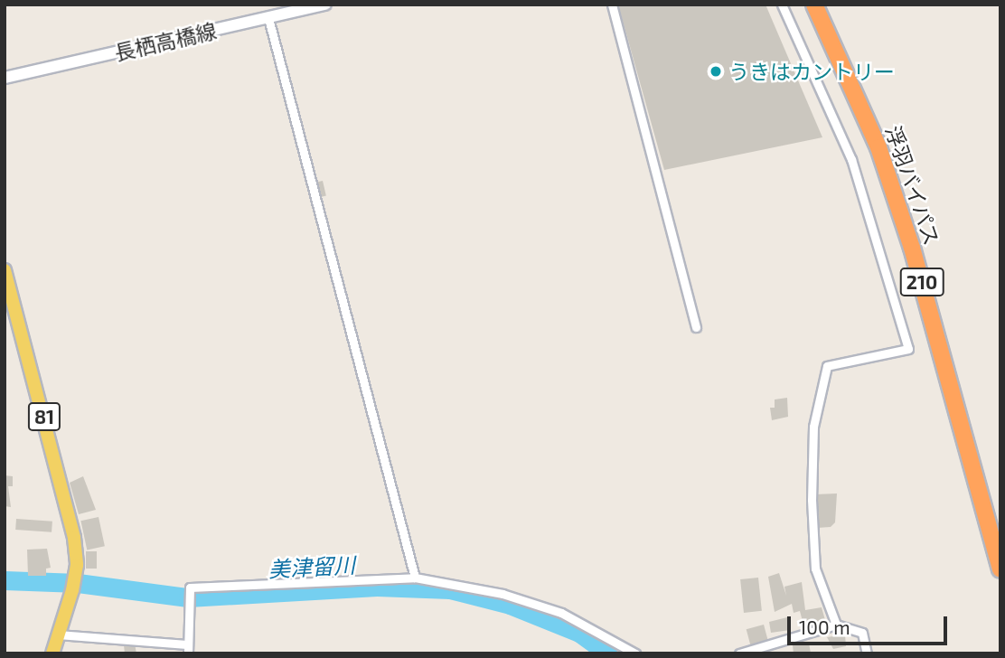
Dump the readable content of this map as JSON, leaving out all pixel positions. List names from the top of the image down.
{
  "streets": {
    "highway": ["浮羽バイパス", "210"],
    "main road": ["長栖高橋線", "81"]
  },
  "water": ["美津留川"],
  "places": ["うきはカントリー"],
  "scale_bar": "100 m"
}
